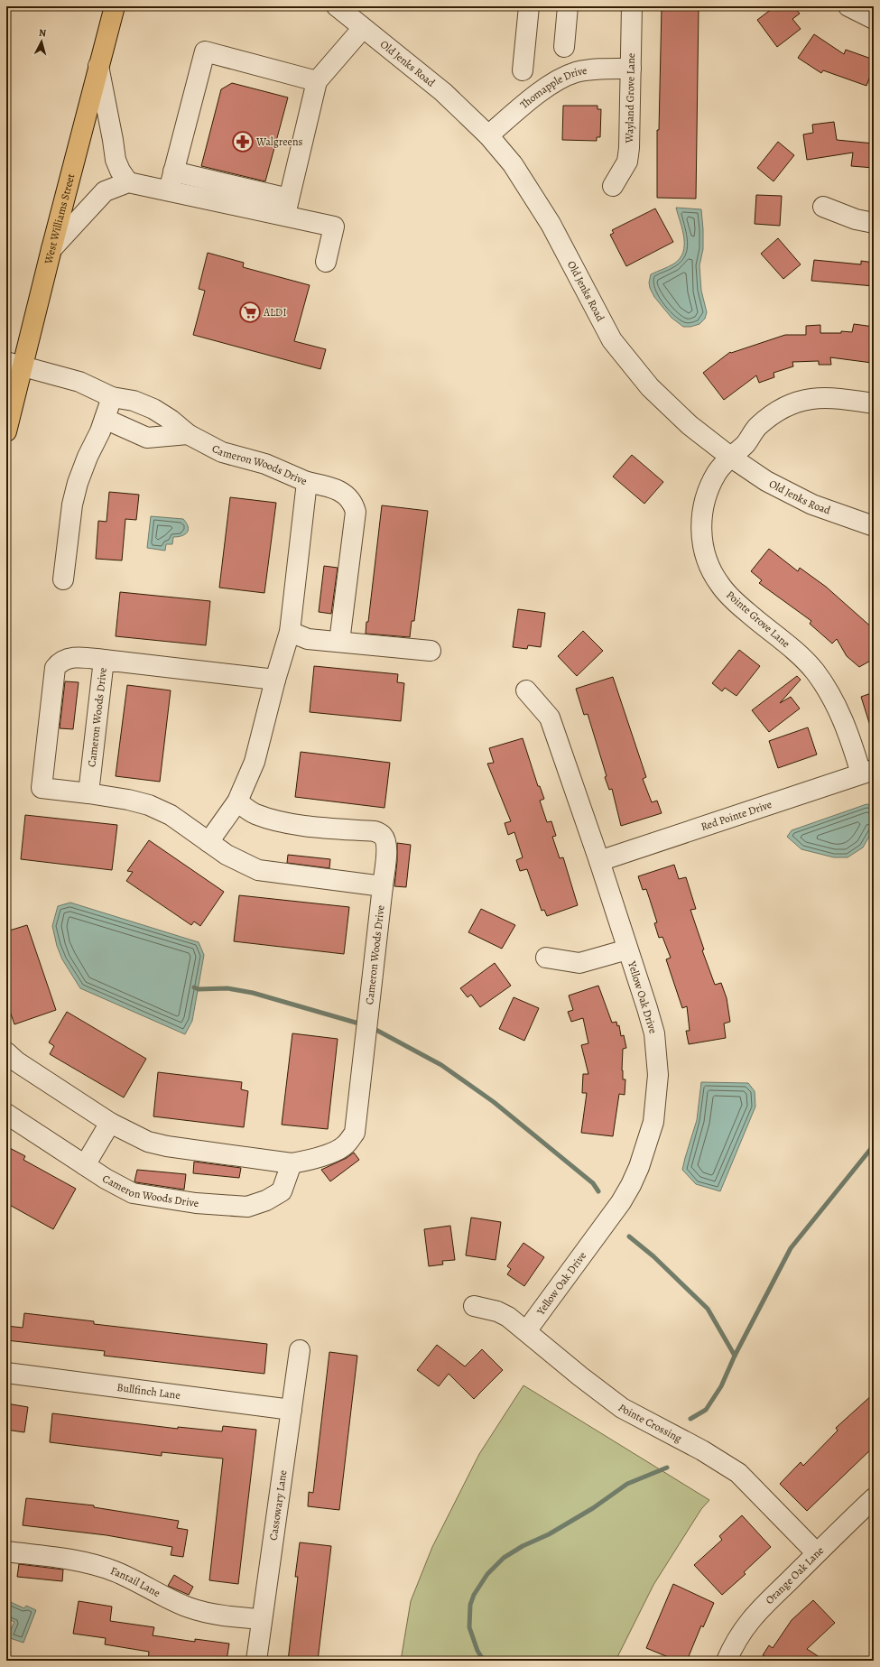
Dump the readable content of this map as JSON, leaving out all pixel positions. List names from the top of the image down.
{
  "streets": {
    "main road": ["West Williams Street"],
    "street": [
      "Old Jenks Road",
      "Thomapple Drive",
      "Wayland Grove Lane",
      "Cameron Woods Drive",
      "Pointe Grove Lane",
      "Red Pointe Drive",
      "Yellow Oak Drive",
      "Bullfinch Lane",
      "Pointe Crossing",
      "Cassowary Lane",
      "Orange Oak Lane",
      "Fantail Lane"
    ]
  },
  "crossings": [
    ["Old Jenks Road", "Thomapple Drive"],
    ["Old Jenks Road", "Pointe Grove Lane"],
    ["Thomapple Drive", "Wayland Grove Lane"],
    ["West Williams Street", "Cameron Woods Drive"],
    ["Pointe Grove Lane", "Red Pointe Drive"],
    ["Red Pointe Drive", "Yellow Oak Drive"],
    ["Yellow Oak Drive", "Pointe Crossing"],
    ["Bullfinch Lane", "Cassowary Lane"],
    ["Pointe Crossing", "Orange Oak Lane"],
    ["Cassowary Lane", "Fantail Lane"]
  ],
  "places": {
    "pharmacy": ["Walgreens"],
    "supermarket": ["ALDI"]
  },
  "north": "top"
}
